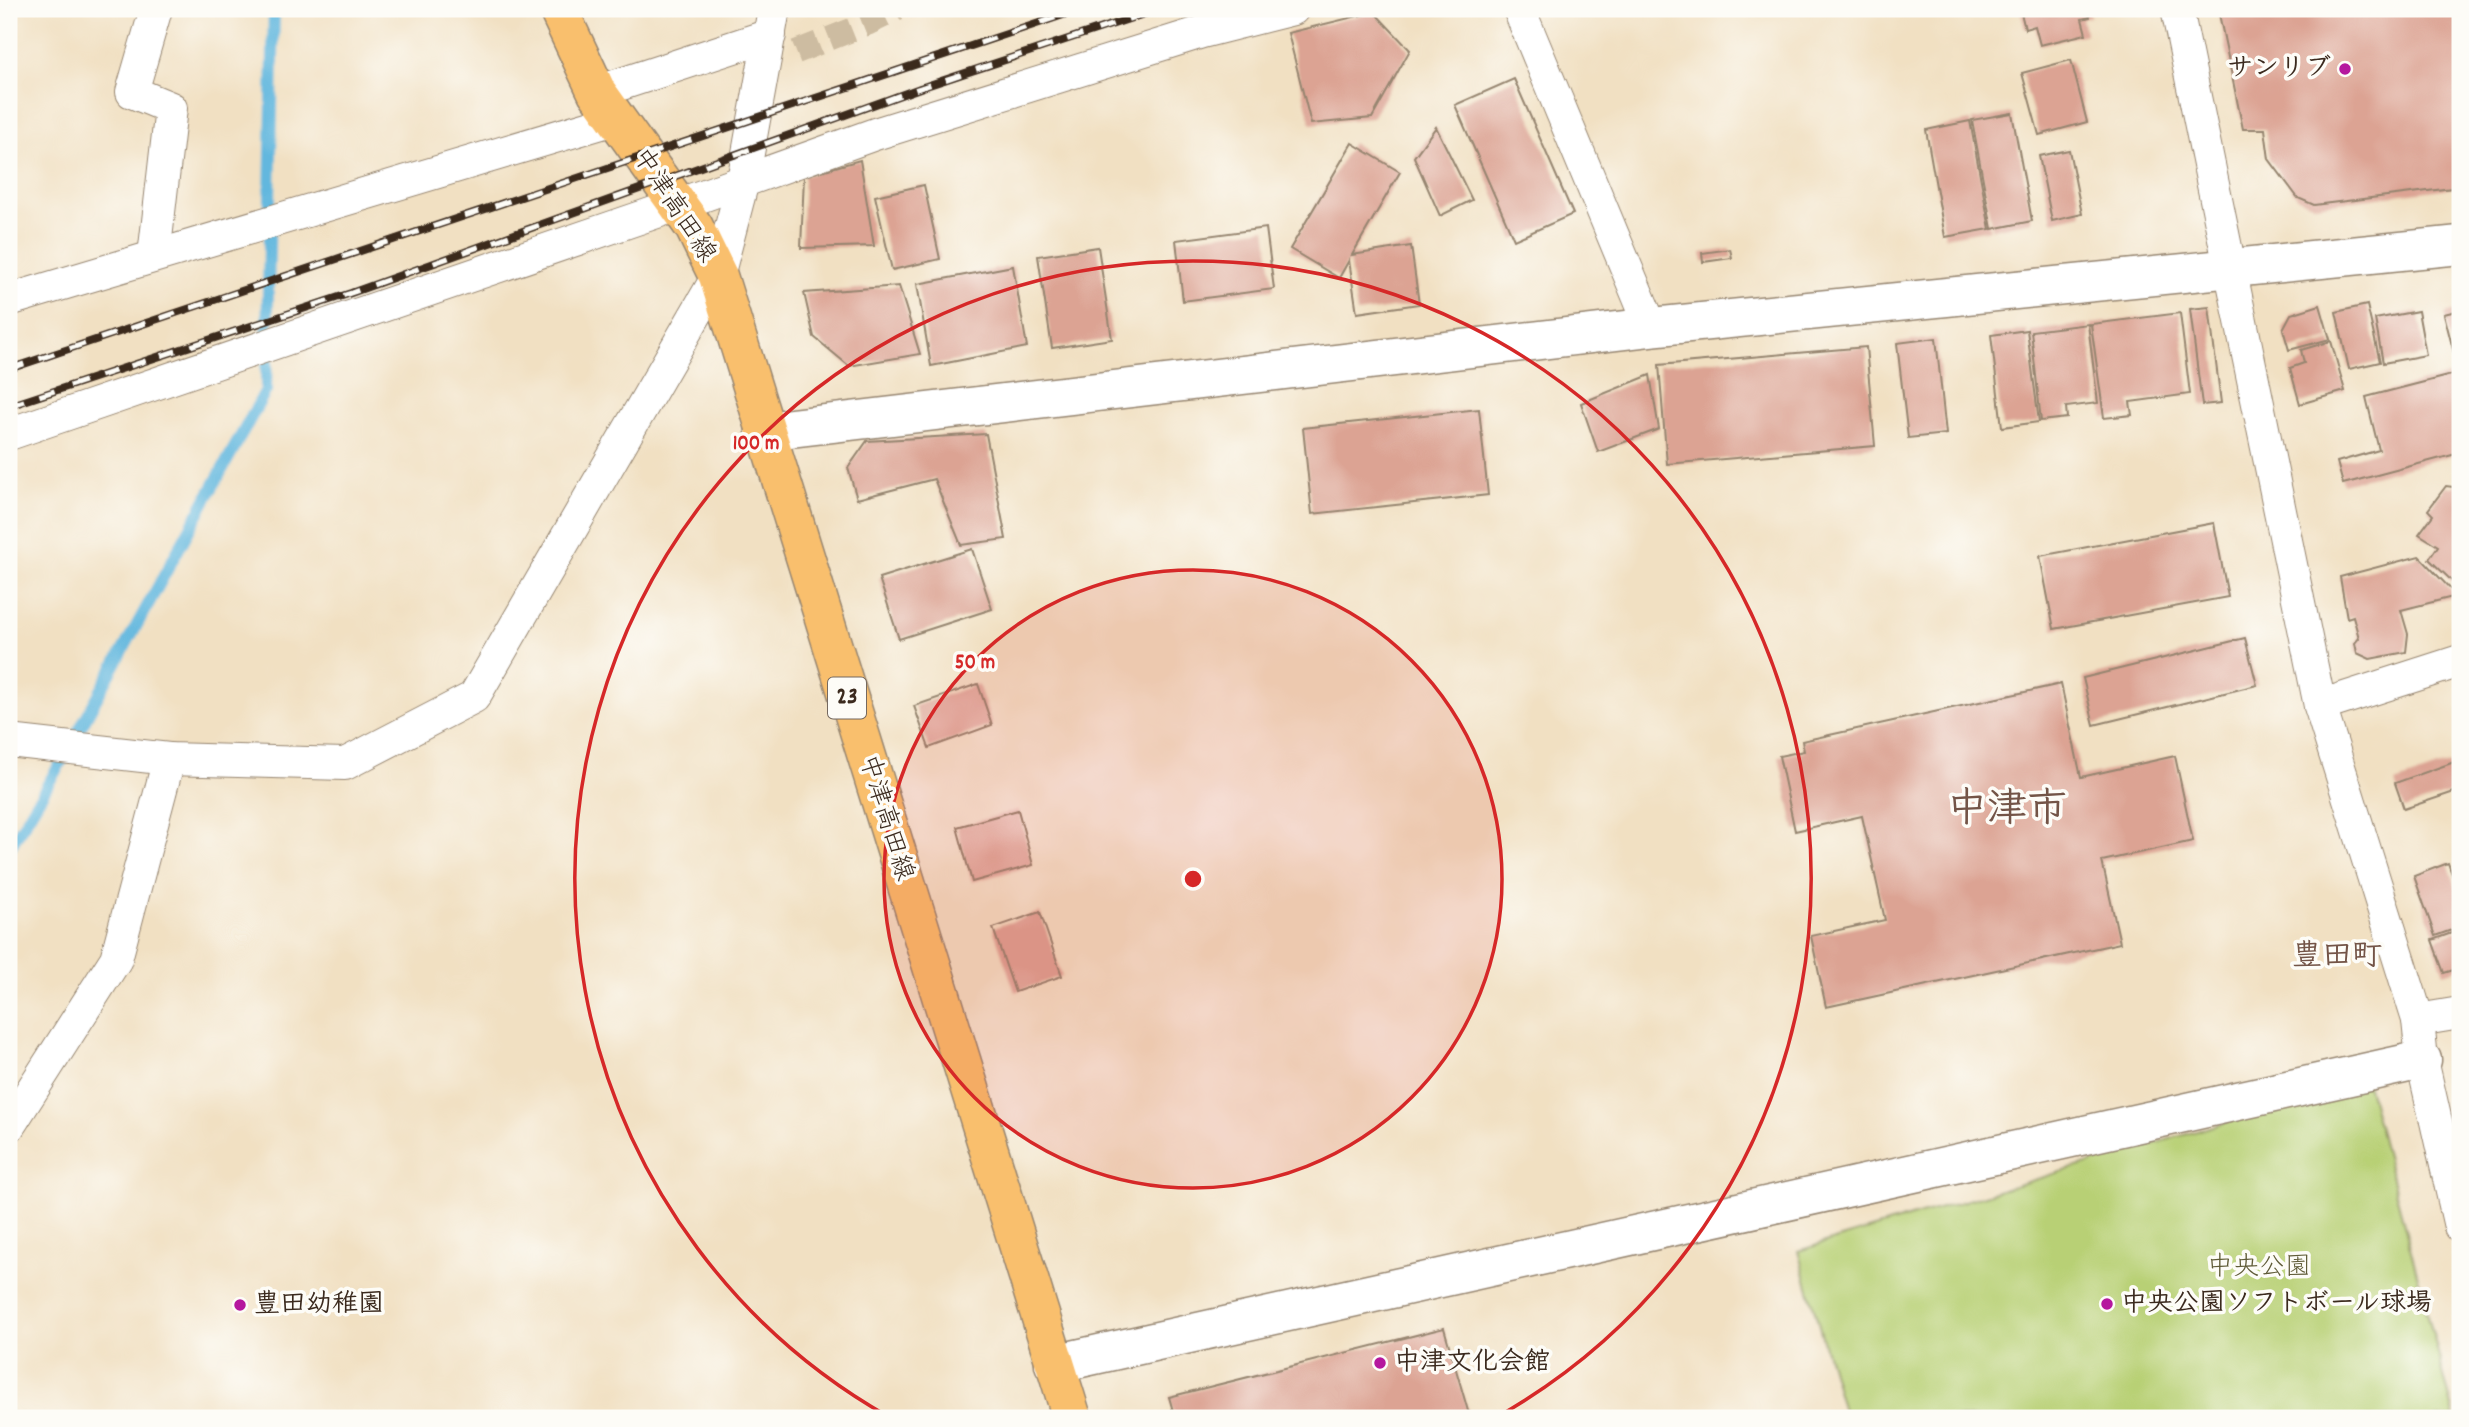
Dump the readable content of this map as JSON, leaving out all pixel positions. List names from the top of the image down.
{
  "streets": {
    "main road": ["中津高田線", "23"]
  },
  "districts": ["中津市", "豊田町"],
  "parks": ["中央公園"],
  "places": [
    "サンリブ",
    "中央公園ソフトボール球場",
    "豊田幼稚園",
    "中津文化会館"
  ],
  "rings": ["100 m", "50 m"]
}
